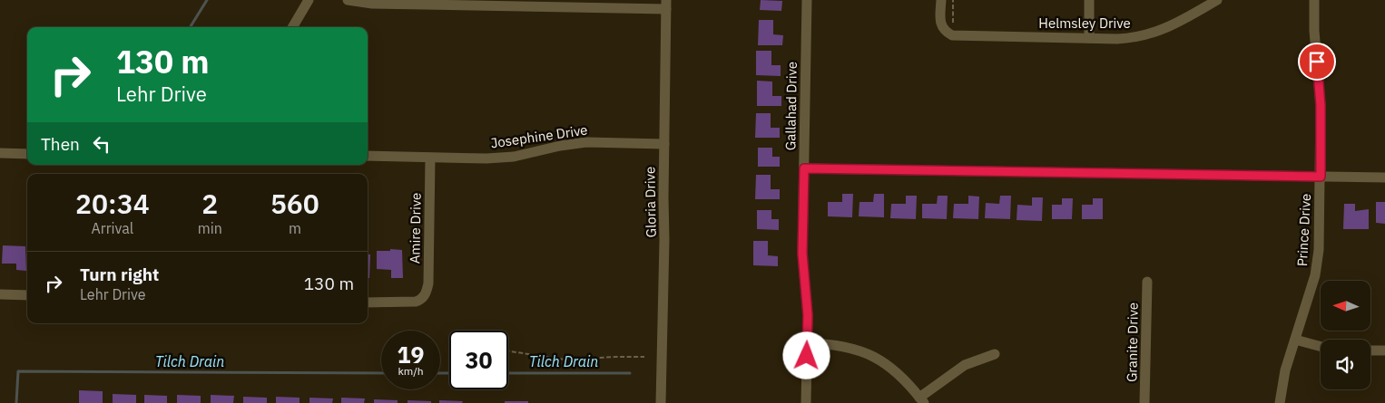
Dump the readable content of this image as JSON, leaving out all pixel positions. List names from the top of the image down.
{
  "streets": {
    "street": [
      "Helmsley Drive",
      "Gallahad Drive",
      "Josephine Drive",
      "Gloria Drive",
      "Amire Drive",
      "Prince Drive",
      "Granite Drive"
    ]
  },
  "crossings": [
    ["Josephine Drive", "Gloria Drive"],
    ["Josephine Drive", "Amire Drive"]
  ],
  "water": ["Tilch Drain"],
  "north": "left",
  "page": {
    "turn": ["130 m", "Lehr Drive"],
    "then": "Then",
    "eta": [
      "20:34",
      "Arrival",
      "2",
      "min",
      "560",
      "m"
    ],
    "list": [
      {
        "name": "Turn right",
        "note": "Lehr Drive",
        "value": "130 m"
      }
    ],
    "speed": "19 km/h",
    "limit": "30"
  }
}
